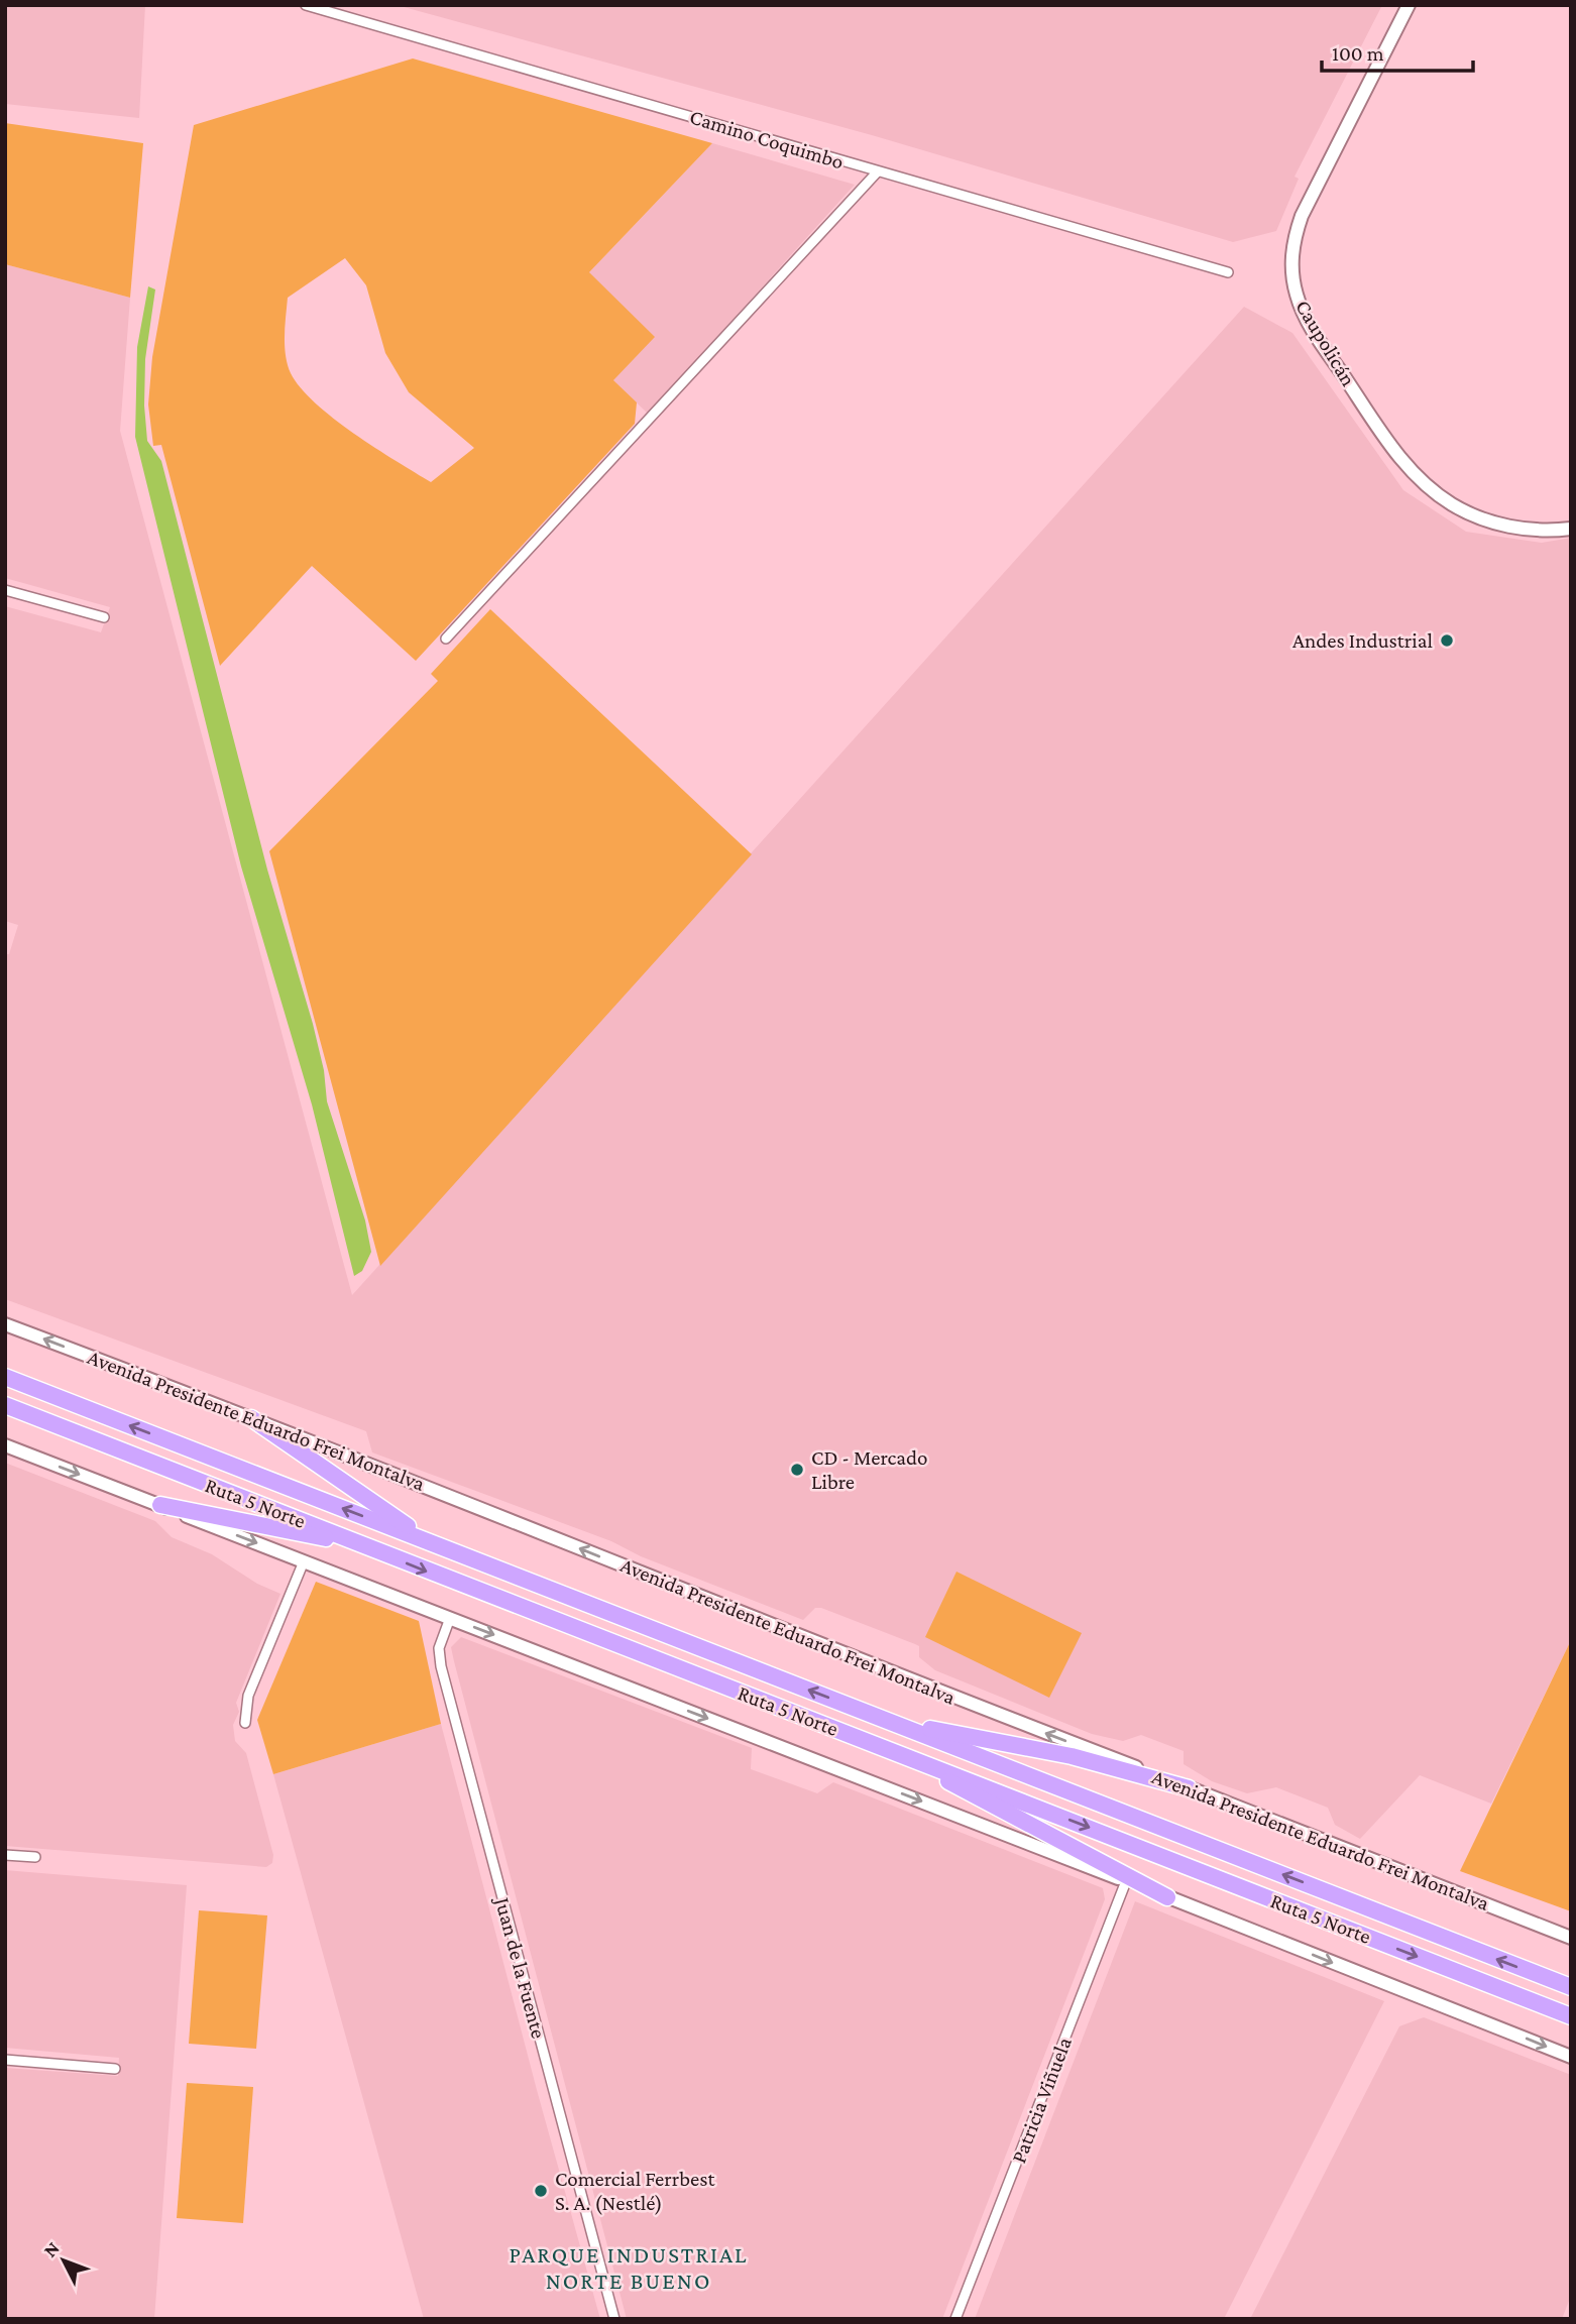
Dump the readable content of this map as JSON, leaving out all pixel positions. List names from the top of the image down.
{
  "streets": {
    "highway": ["Ruta 5 Norte"],
    "main road": ["Caupolicán", "Avenida Presidente Eduardo Frei Montalva"],
    "street": ["Camino Coquimbo", "Juan de la Fuente", "Patricia Viñuela"]
  },
  "one_way": ["Avenida Presidente Eduardo Frei Montalva"],
  "districts": ["PARQUE INDUSTRIAL NORTE BUENO"],
  "places": ["Andes Industrial", "CD - Mercado Libre", "Comercial Ferrbest S. A. (Nestlé)"],
  "scale_bar": "100 m",
  "north": "top left"
}
